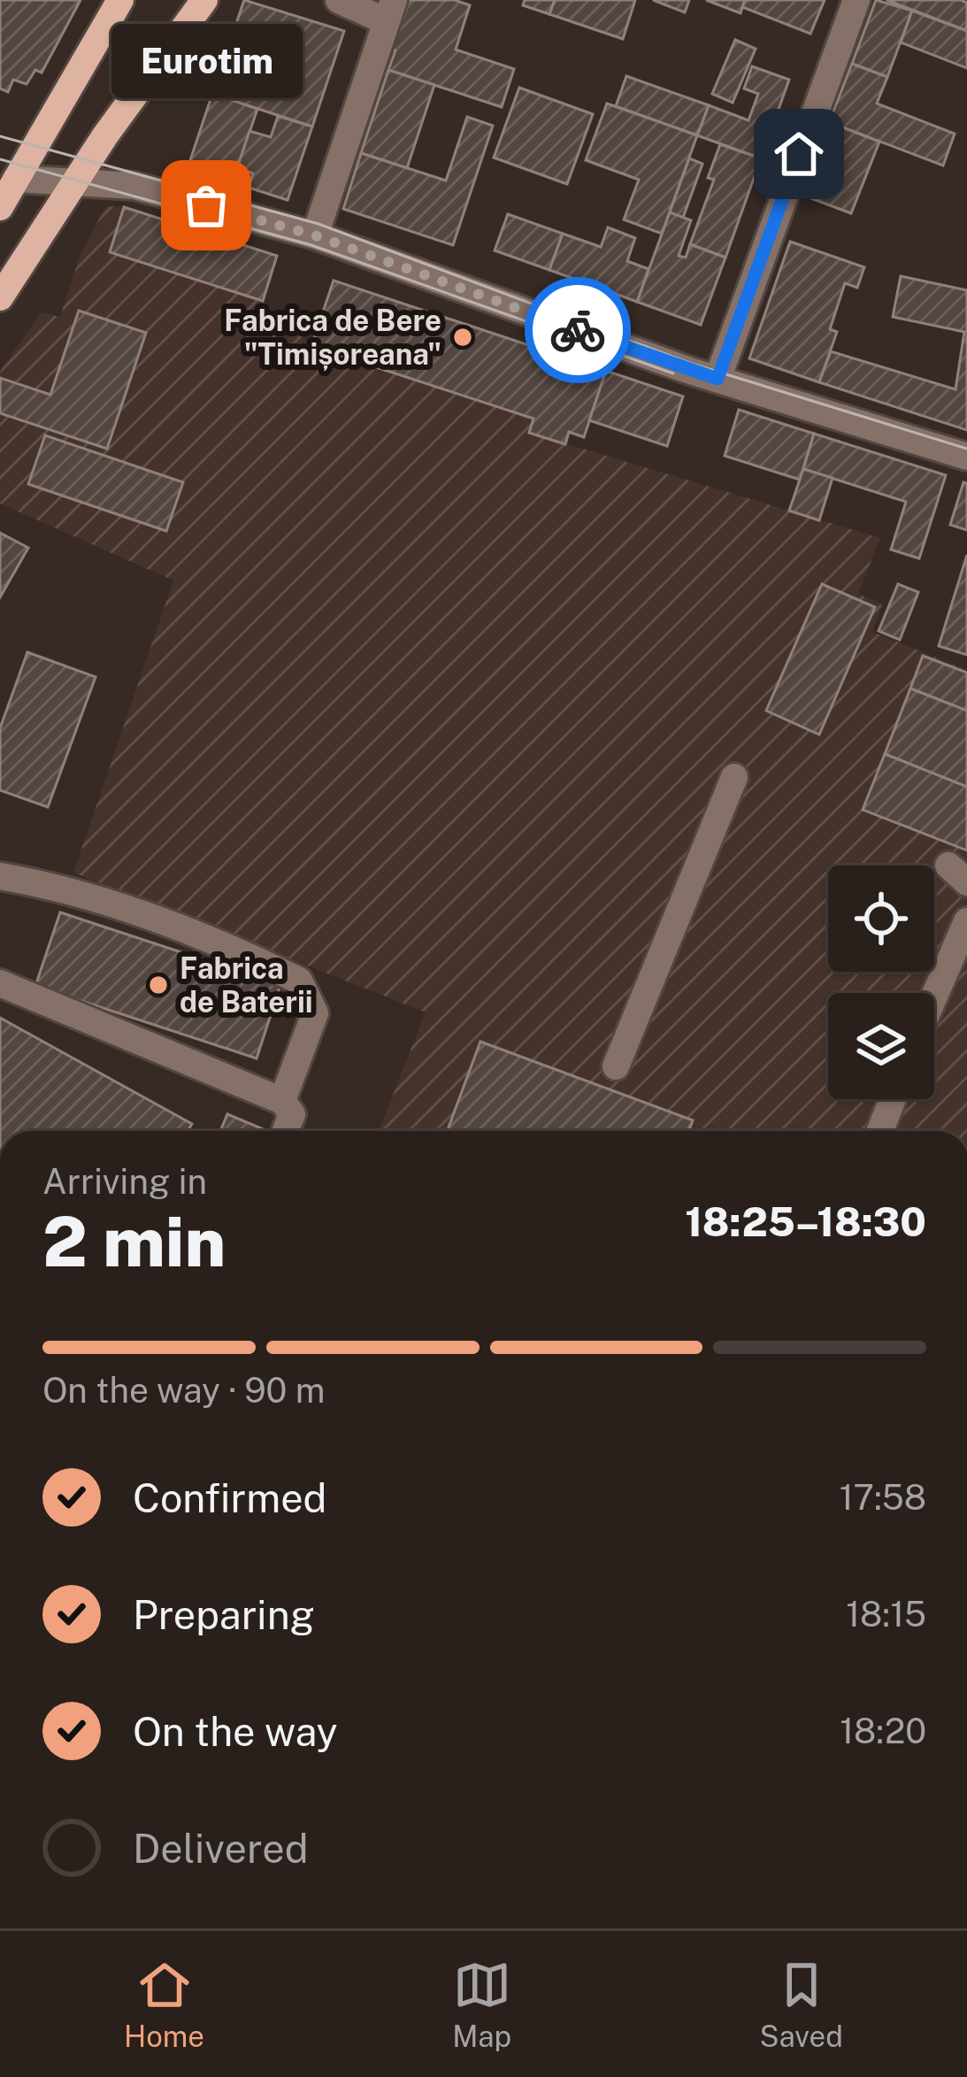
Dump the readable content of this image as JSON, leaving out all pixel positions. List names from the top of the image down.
{
  "places": ["Eurotim", "Fabrica de Bere \"Timișoreana\"", "Fabrica de Baterii"],
  "page": {
    "bubble": "Eurotim",
    "heading": ["2 min", "Arriving in", "18:25–18:30"],
    "bar": "On the way · 90 m",
    "list": [
      ["Confirmed", "17:58"],
      ["Preparing", "18:15"],
      ["On the way", "18:20"],
      "Delivered"
    ],
    "tabs": ["Home", "Map", "Saved"]
  }
}
